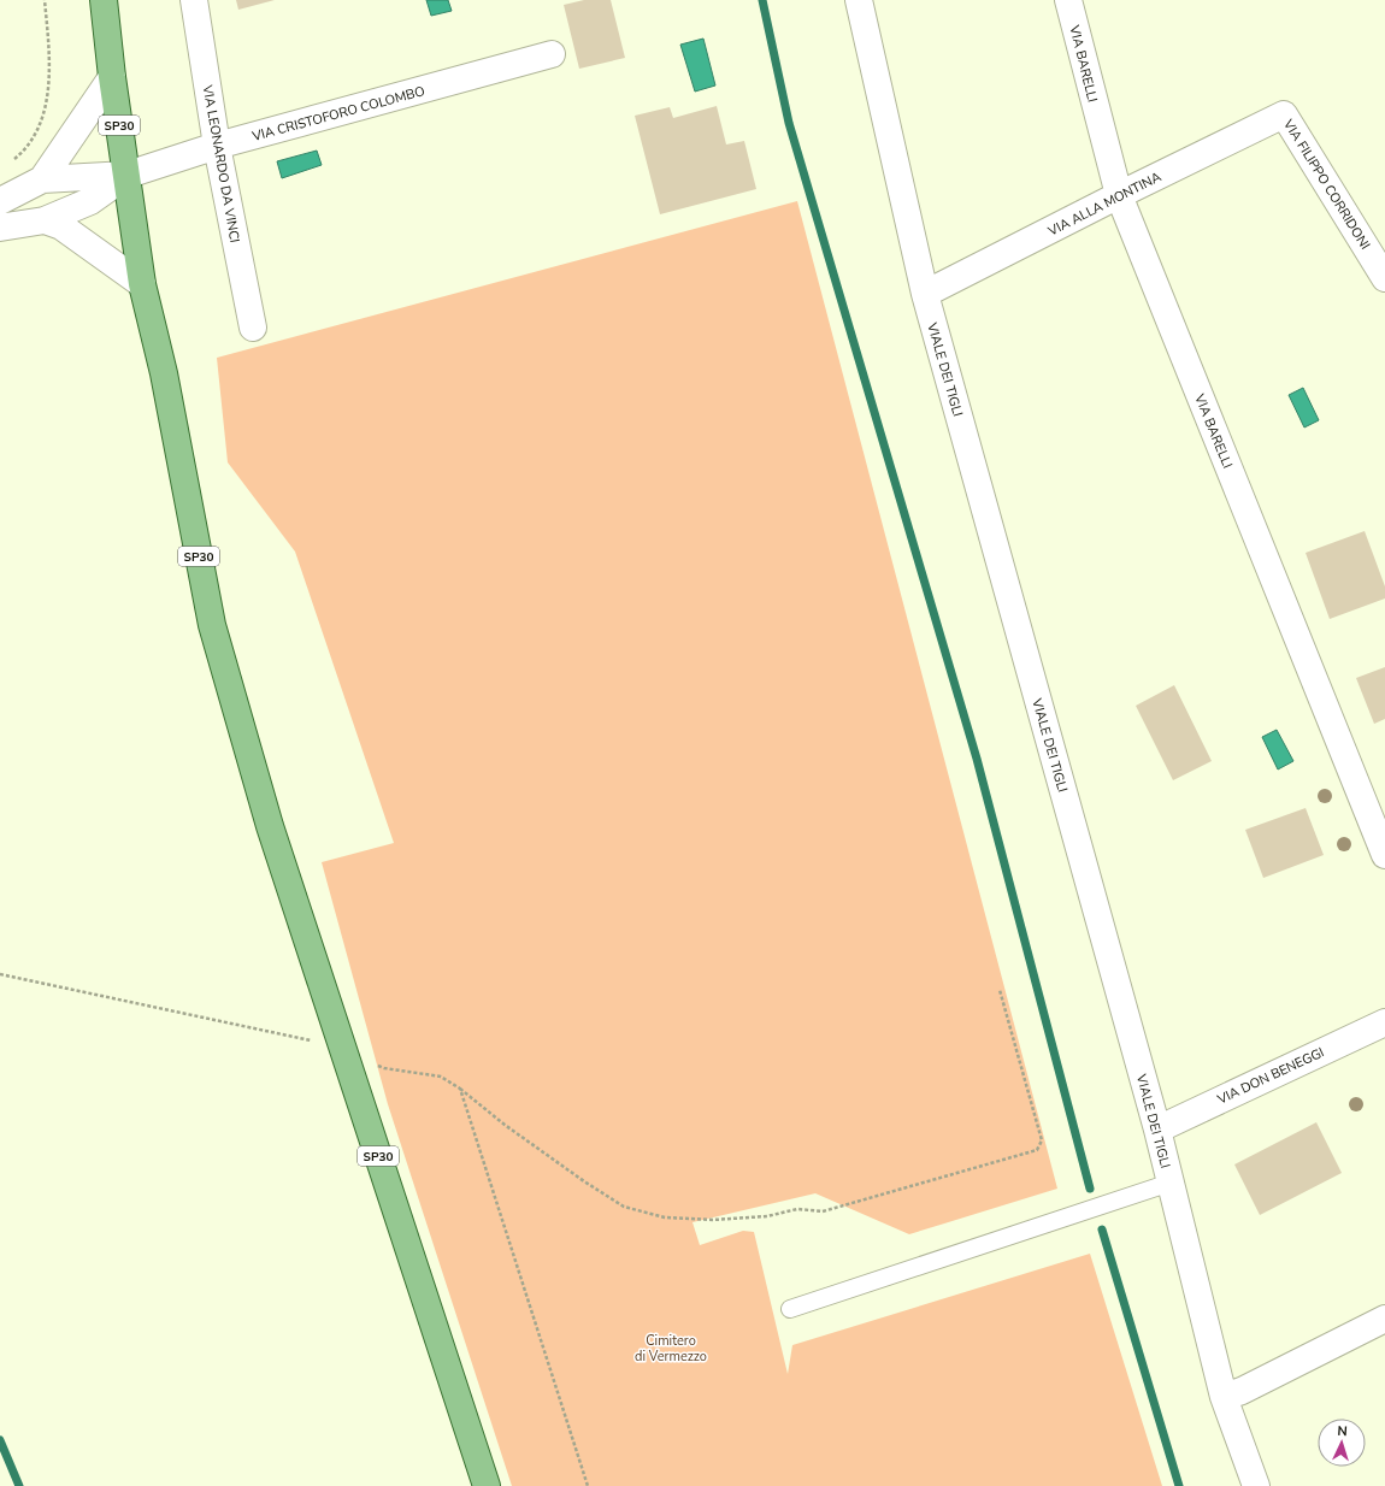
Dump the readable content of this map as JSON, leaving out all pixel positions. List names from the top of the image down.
{
  "streets": {
    "main road": ["SP30"],
    "street": [
      "VIA BARELLI",
      "VIA CRISTOFORO COLOMBO",
      "VIA LEONARDO DA VINCI",
      "VIA FILIPPO CORRIDONI",
      "VIA ALLA MONTINA",
      "VIALE DEI TIGLI",
      "VIA DON BENEGGI"
    ]
  },
  "crossings": [
    ["VIA BARELLI", "VIA ALLA MONTINA"],
    ["VIA CRISTOFORO COLOMBO", "SP30"],
    ["VIA CRISTOFORO COLOMBO", "VIA LEONARDO DA VINCI"],
    ["VIA FILIPPO CORRIDONI", "VIA ALLA MONTINA"],
    ["VIA ALLA MONTINA", "VIALE DEI TIGLI"],
    ["VIALE DEI TIGLI", "VIA DON BENEGGI"]
  ],
  "parks": ["Cimitero di Vermezzo"],
  "north": "top"
}
